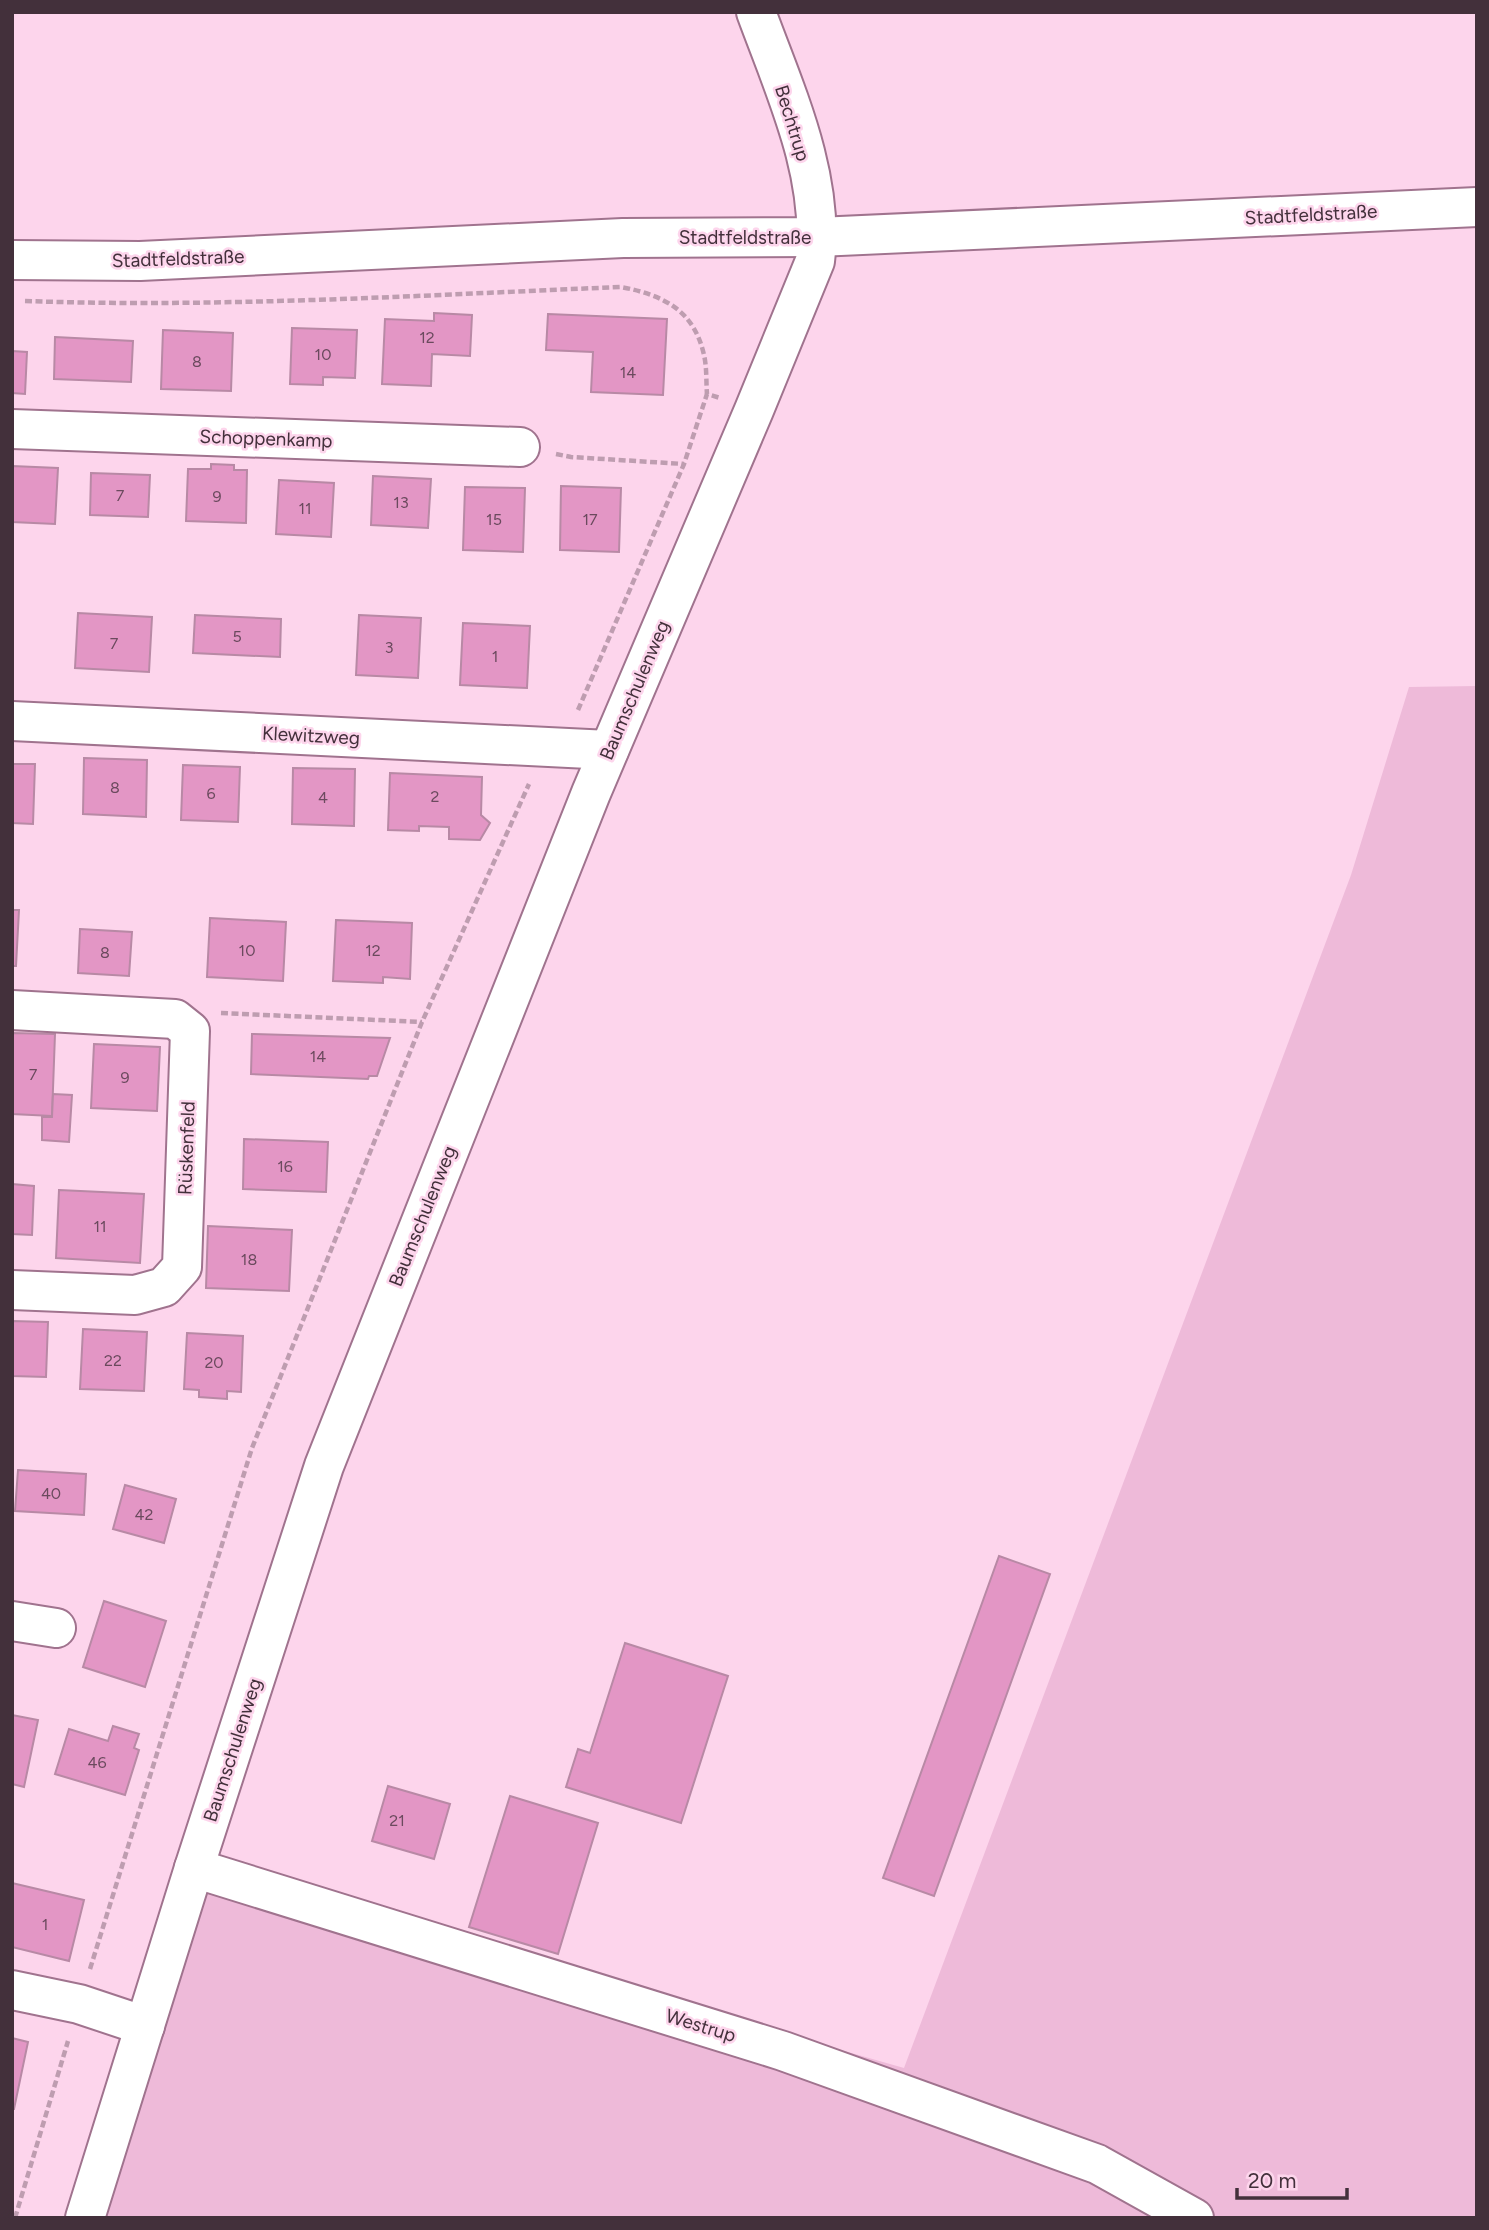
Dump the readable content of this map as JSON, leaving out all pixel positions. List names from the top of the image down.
{
  "streets": {
    "street": [
      "Bechtrup",
      "Stadtfeldstraße",
      "Schoppenkamp",
      "Baumschulenweg",
      "Klewitzweg",
      "Rüskenfeld",
      "Westrup"
    ]
  },
  "crossings": [
    ["Bechtrup", "Stadtfeldstraße"],
    ["Bechtrup", "Baumschulenweg"],
    ["Stadtfeldstraße", "Baumschulenweg"],
    ["Baumschulenweg", "Klewitzweg"],
    ["Baumschulenweg", "Westrup"]
  ],
  "house_numbers": [
    "12",
    "10",
    "8",
    "14",
    "7",
    "9",
    "13",
    "11",
    "15",
    "17",
    "5",
    "7",
    "3",
    "1",
    "8",
    "6",
    "2",
    "4",
    "10",
    "12",
    "8",
    "14",
    "7",
    "9",
    "16",
    "11",
    "18",
    "22",
    "20",
    "40",
    "42",
    "46",
    "21",
    "1"
  ],
  "scale_bar": "20 m"
}
